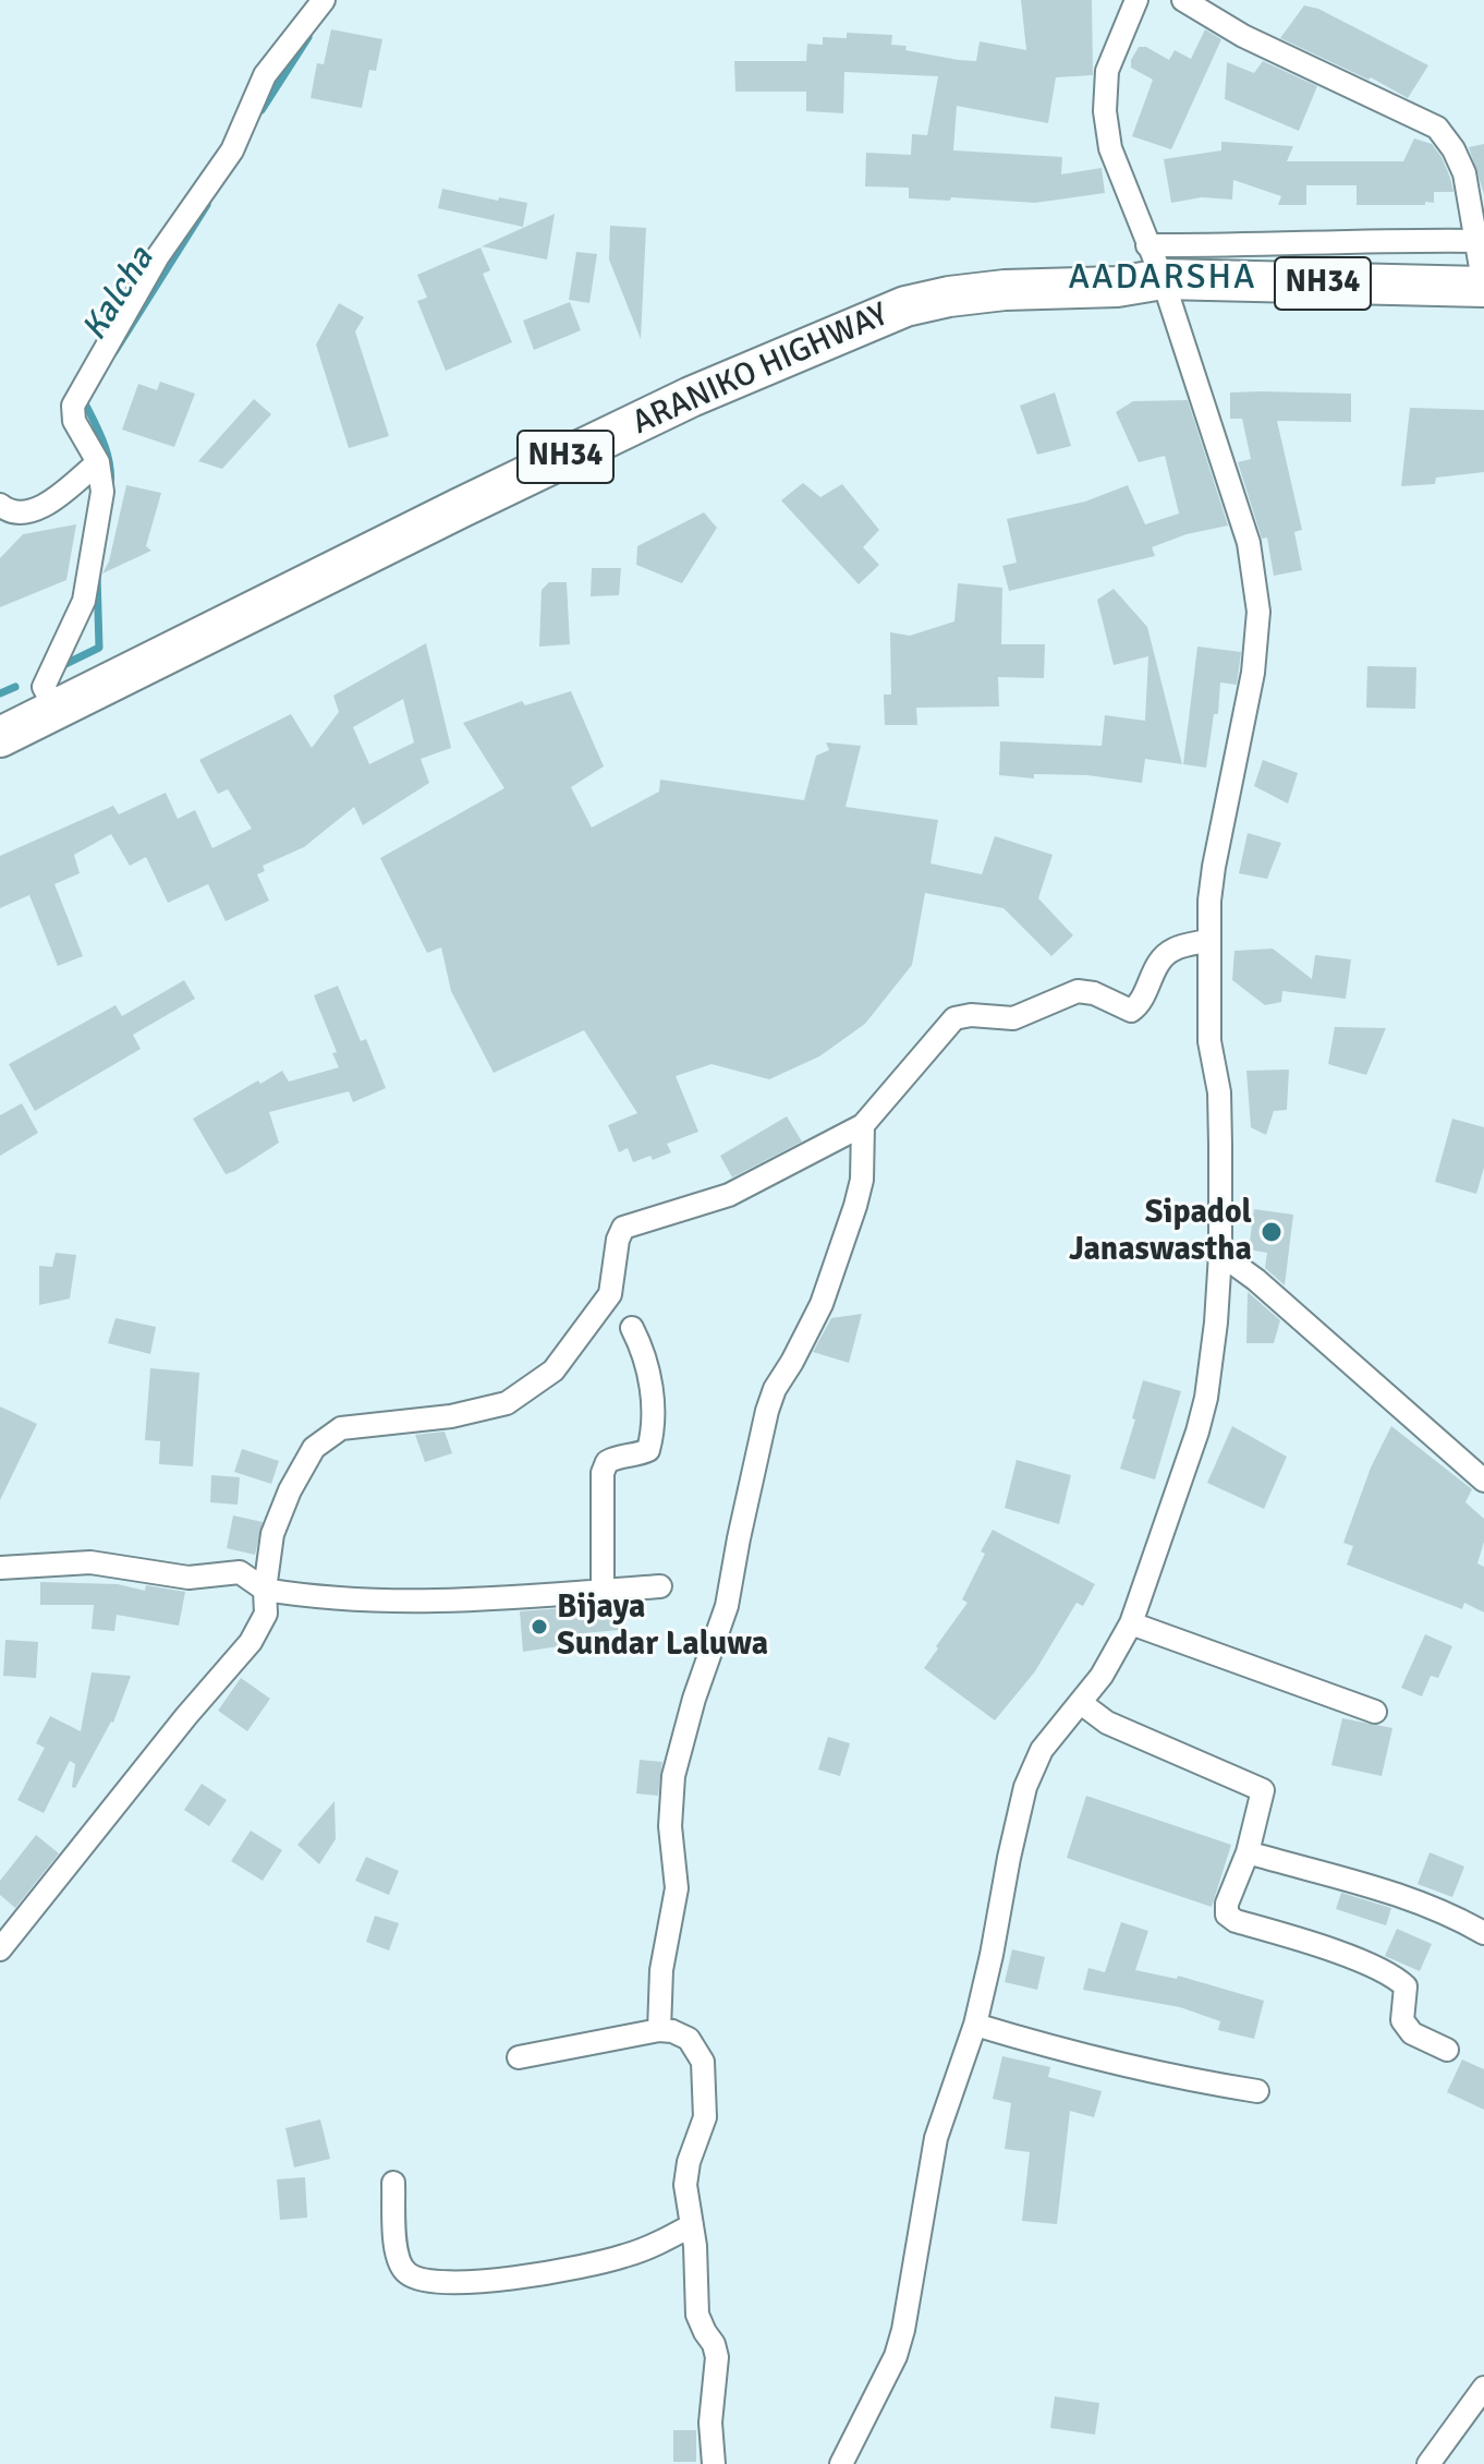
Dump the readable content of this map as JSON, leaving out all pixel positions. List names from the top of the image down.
{
  "streets": {
    "highway": ["NH34", "ARANIKO HIGHWAY"]
  },
  "districts": ["AADARSHA"],
  "water": ["Kalcha"],
  "places": ["Sipadol Janaswastha", "Bijaya Sundar Laluwa"]
}
